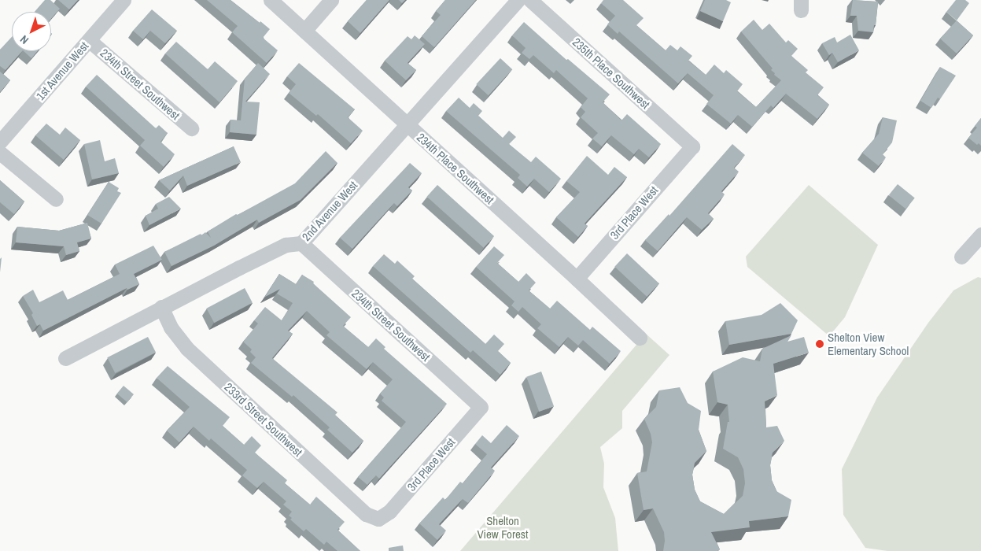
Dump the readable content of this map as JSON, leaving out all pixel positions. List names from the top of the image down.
{
  "streets": {
    "street": [
      "1st Avenue West",
      "235th Place Southwest",
      "234th Street Southwest",
      "234th Place Southwest",
      "2nd Avenue West",
      "3rd Place West",
      "233rd Street Southwest"
    ]
  },
  "crossings": [
    ["1st Avenue West", "234th Street Southwest"],
    ["235th Place Southwest", "3rd Place West"],
    ["234th Street Southwest", "2nd Avenue West"],
    ["234th Street Southwest", "3rd Place West"],
    ["234th Place Southwest", "2nd Avenue West"],
    ["234th Place Southwest", "3rd Place West"],
    ["2nd Avenue West", "233rd Street Southwest"],
    ["3rd Place West", "233rd Street Southwest"]
  ],
  "parks": ["Shelton View Forest"],
  "places": ["Shelton View Elementary School"],
  "north": "bottom left"
}
